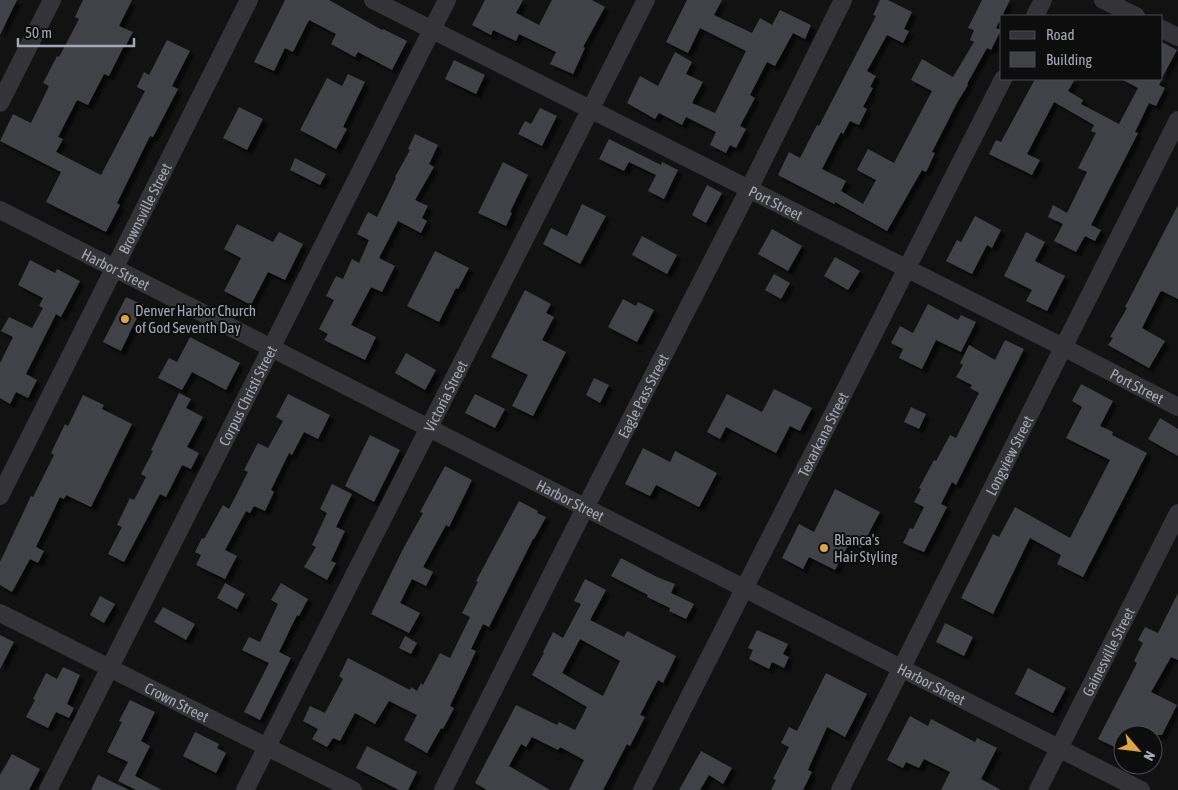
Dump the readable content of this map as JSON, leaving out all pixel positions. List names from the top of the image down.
{
  "streets": {
    "street": [
      "Port Street",
      "Brownsville Street",
      "Harbor Street",
      "Corpus Christi Street",
      "Victoria Street",
      "Eagle Pass Street",
      "Texarkana Street",
      "Longview Street",
      "Gainesville Street",
      "Crown Street"
    ]
  },
  "crossings": [
    ["Port Street", "Corpus Christi Street"],
    ["Port Street", "Victoria Street"],
    ["Port Street", "Eagle Pass Street"],
    ["Port Street", "Texarkana Street"],
    ["Port Street", "Longview Street"],
    ["Brownsville Street", "Harbor Street"],
    ["Harbor Street", "Corpus Christi Street"],
    ["Harbor Street", "Victoria Street"],
    ["Harbor Street", "Eagle Pass Street"],
    ["Harbor Street", "Texarkana Street"],
    ["Harbor Street", "Longview Street"],
    ["Harbor Street", "Gainesville Street"],
    ["Corpus Christi Street", "Crown Street"],
    ["Victoria Street", "Crown Street"]
  ],
  "places": ["Denver Harbor Church of God Seventh Day", "Blanca's Hair Styling"],
  "legend": ["Road", "Building"],
  "scale_bar": "50 m",
  "north": "bottom right"
}
